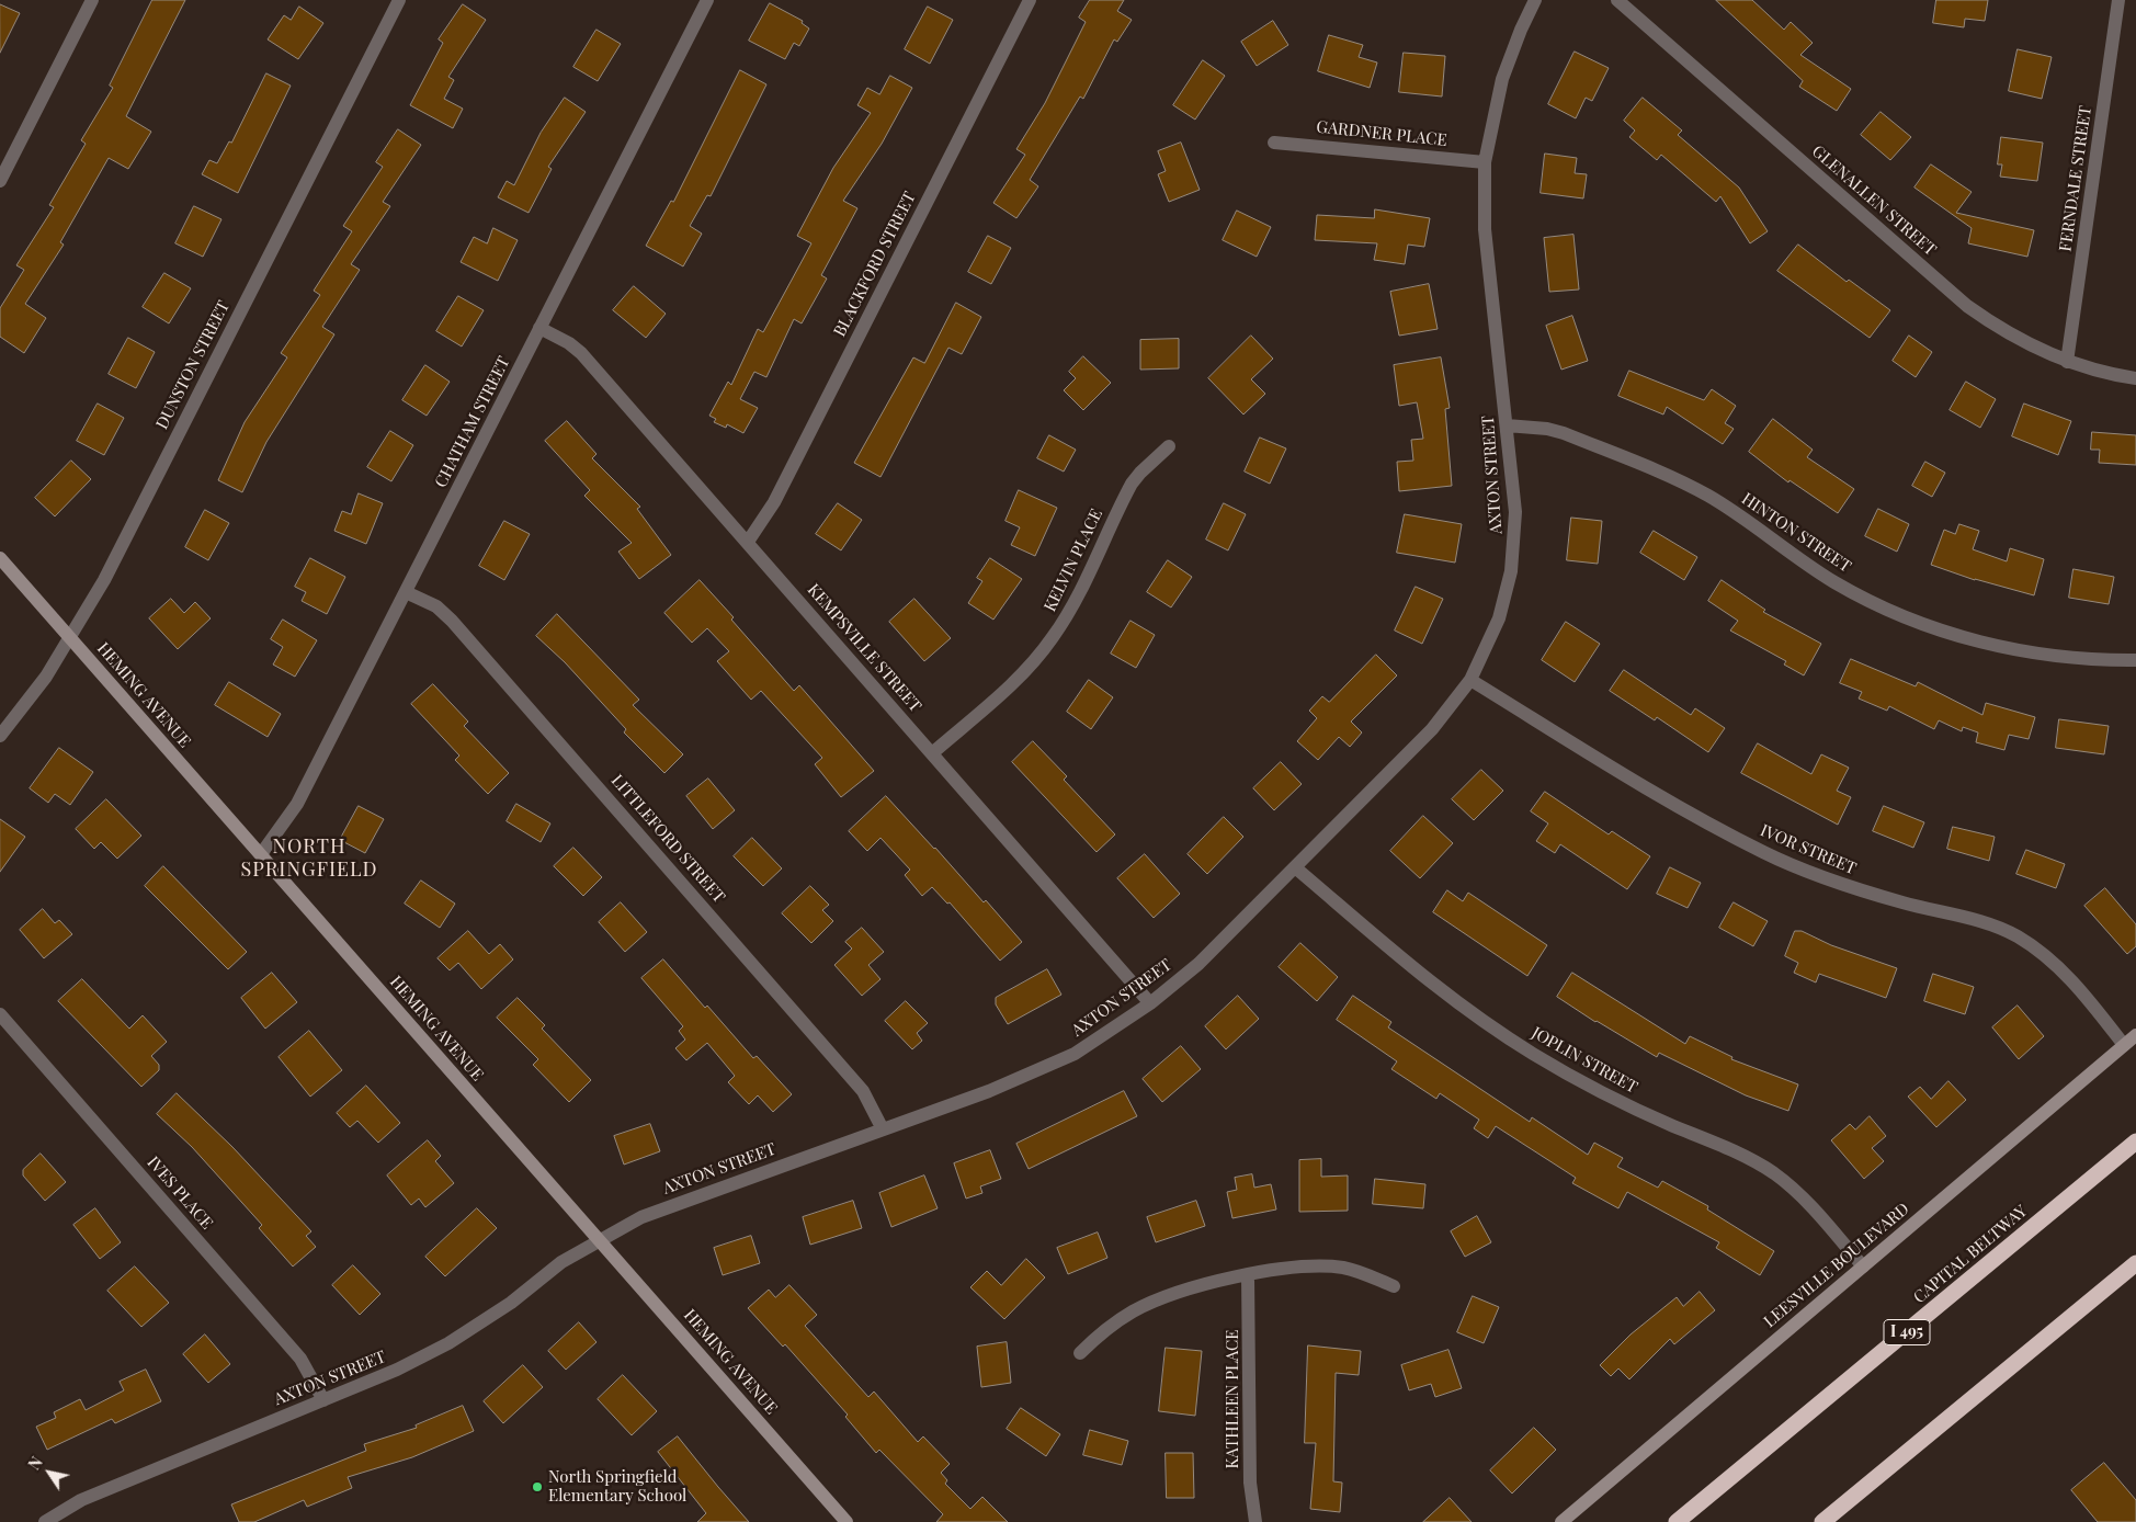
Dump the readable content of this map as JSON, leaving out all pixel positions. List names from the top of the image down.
{
  "streets": {
    "highway": ["CAPITAL BELTWAY", "I 495"],
    "street": [
      "GARDNER PLACE",
      "FERNDALE STREET",
      "GLENALLEN STREET",
      "BLACKFORD STREET",
      "DUNSTON STREET",
      "CHATHAM STREET",
      "AXTON STREET",
      "HINTON STREET",
      "KELVIN PLACE",
      "KEMPSVILLE STREET",
      "HEMING AVENUE",
      "LITTLEFORD STREET",
      "IVOR STREET",
      "JOPLIN STREET",
      "IVES PLACE",
      "LEESVILLE BOULEVARD",
      "KATHLEEN PLACE"
    ]
  },
  "crossings": [
    ["GARDNER PLACE", "AXTON STREET"],
    ["FERNDALE STREET", "GLENALLEN STREET"],
    ["BLACKFORD STREET", "KEMPSVILLE STREET"],
    ["DUNSTON STREET", "HEMING AVENUE"],
    ["CHATHAM STREET", "KEMPSVILLE STREET"],
    ["CHATHAM STREET", "HEMING AVENUE"],
    ["CHATHAM STREET", "LITTLEFORD STREET"],
    ["AXTON STREET", "HINTON STREET"],
    ["AXTON STREET", "KEMPSVILLE STREET"],
    ["AXTON STREET", "HEMING AVENUE"],
    ["AXTON STREET", "LITTLEFORD STREET"],
    ["AXTON STREET", "IVOR STREET"],
    ["AXTON STREET", "JOPLIN STREET"],
    ["AXTON STREET", "IVES PLACE"],
    ["KELVIN PLACE", "KEMPSVILLE STREET"],
    ["IVOR STREET", "LEESVILLE BOULEVARD"],
    ["JOPLIN STREET", "LEESVILLE BOULEVARD"]
  ],
  "districts": ["NORTH SPRINGFIELD"],
  "places": ["North Springfield Elementary School"],
  "north": "top left"
}
